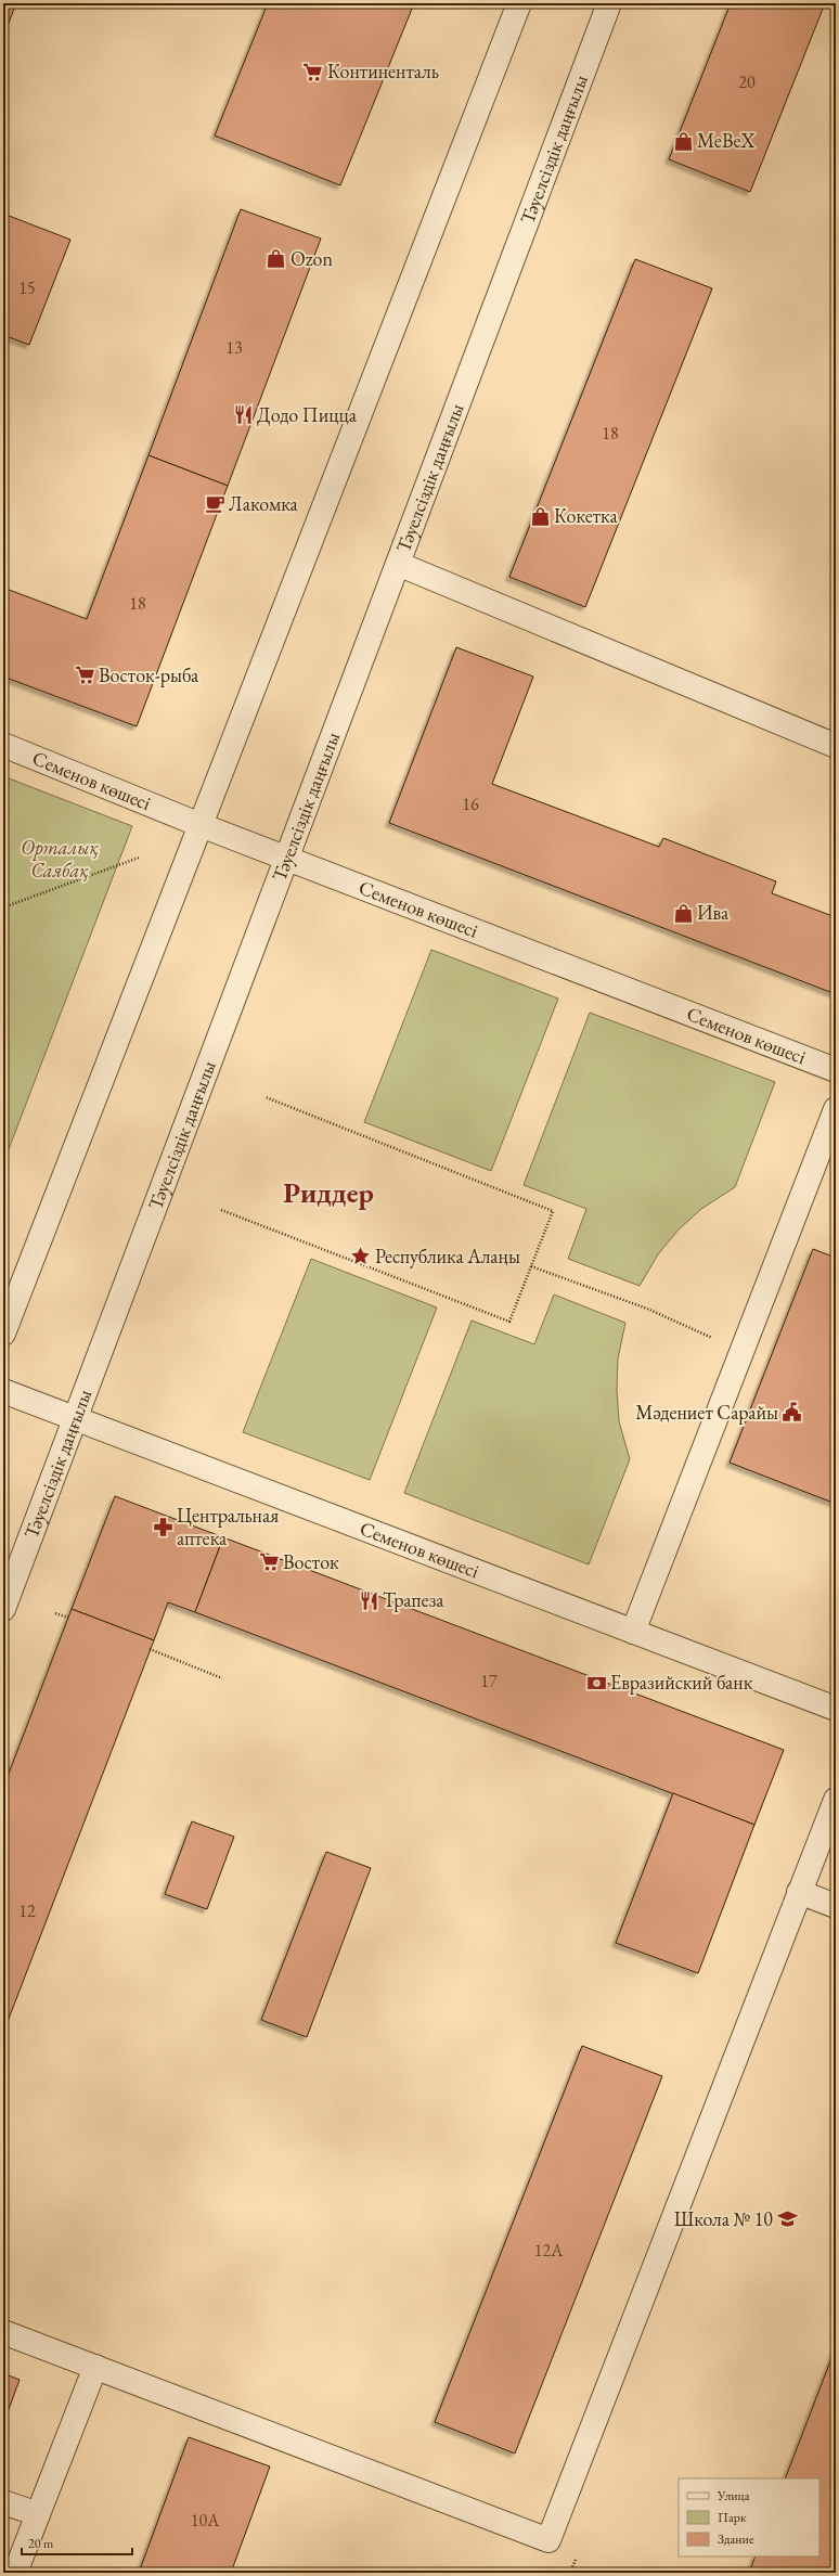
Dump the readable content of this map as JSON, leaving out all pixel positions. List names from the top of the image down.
{
  "streets": {
    "street": ["Тәуелсіздік даңғылы", "Семенов көшесі"]
  },
  "crossings": [
    ["Тәуелсіздік даңғылы", "Семенов көшесі"]
  ],
  "districts": ["Риддер"],
  "parks": ["Орталық Саябақ"],
  "places": {
    "supermarket": ["Континенталь", "Восток-рыба", "Восток"],
    "shop": [
      "MeBeX",
      "Ozon",
      "Кокетка",
      "Ива"
    ],
    "restaurant": ["Додо Пицца", "Трапеза"],
    "cafe": ["Лакомка"],
    "place": ["Республика Алаңы"],
    "public building": ["Мәдениет Сарайы"],
    "pharmacy": ["Центральная аптека"],
    "bank": ["Евразийский банк"],
    "school or university": ["Школа № 10"]
  },
  "house_numbers": [
    "20",
    "15",
    "13",
    "18",
    "18",
    "16",
    "17",
    "12",
    "12А",
    "10А"
  ],
  "legend": ["Улица", "Парк", "Здание"],
  "scale_bar": "20 m"
}
